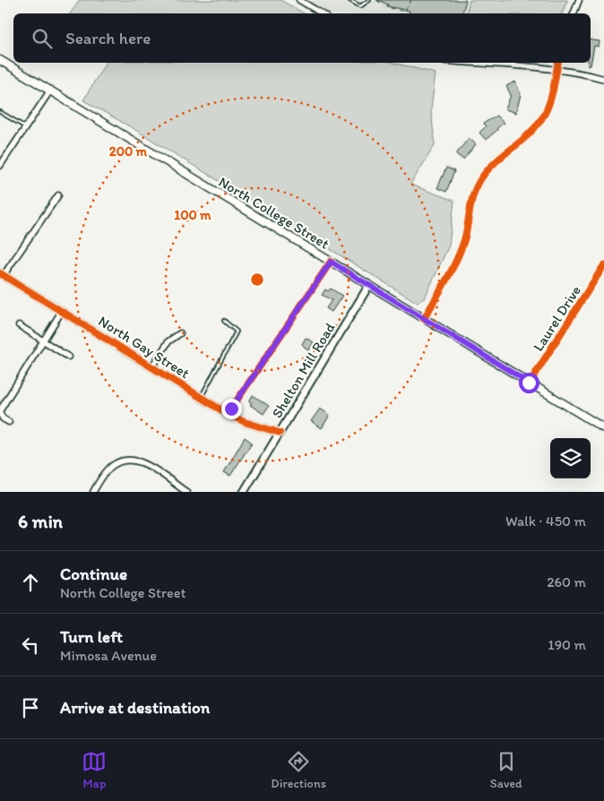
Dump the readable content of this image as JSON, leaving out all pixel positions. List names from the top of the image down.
{
  "streets": {
    "main road": ["North College Street"],
    "street": ["Laurel Drive", "North Gay Street", "Shelton Mill Road"]
  },
  "crossings": [
    ["North College Street", "Laurel Drive"],
    ["North College Street", "Shelton Mill Road"],
    ["North Gay Street", "Shelton Mill Road"]
  ],
  "page": {
    "search": "Search here",
    "heading": ["6 min", "Walk · 450 m"],
    "list": [
      ["Continue", "North College Street", "260 m"],
      ["Turn left", "Mimosa Avenue", "190 m"],
      "Arrive at destination"
    ],
    "nav": ["Map", "Directions", "Saved"]
  },
  "rings": ["200 m", "100 m"]
}
